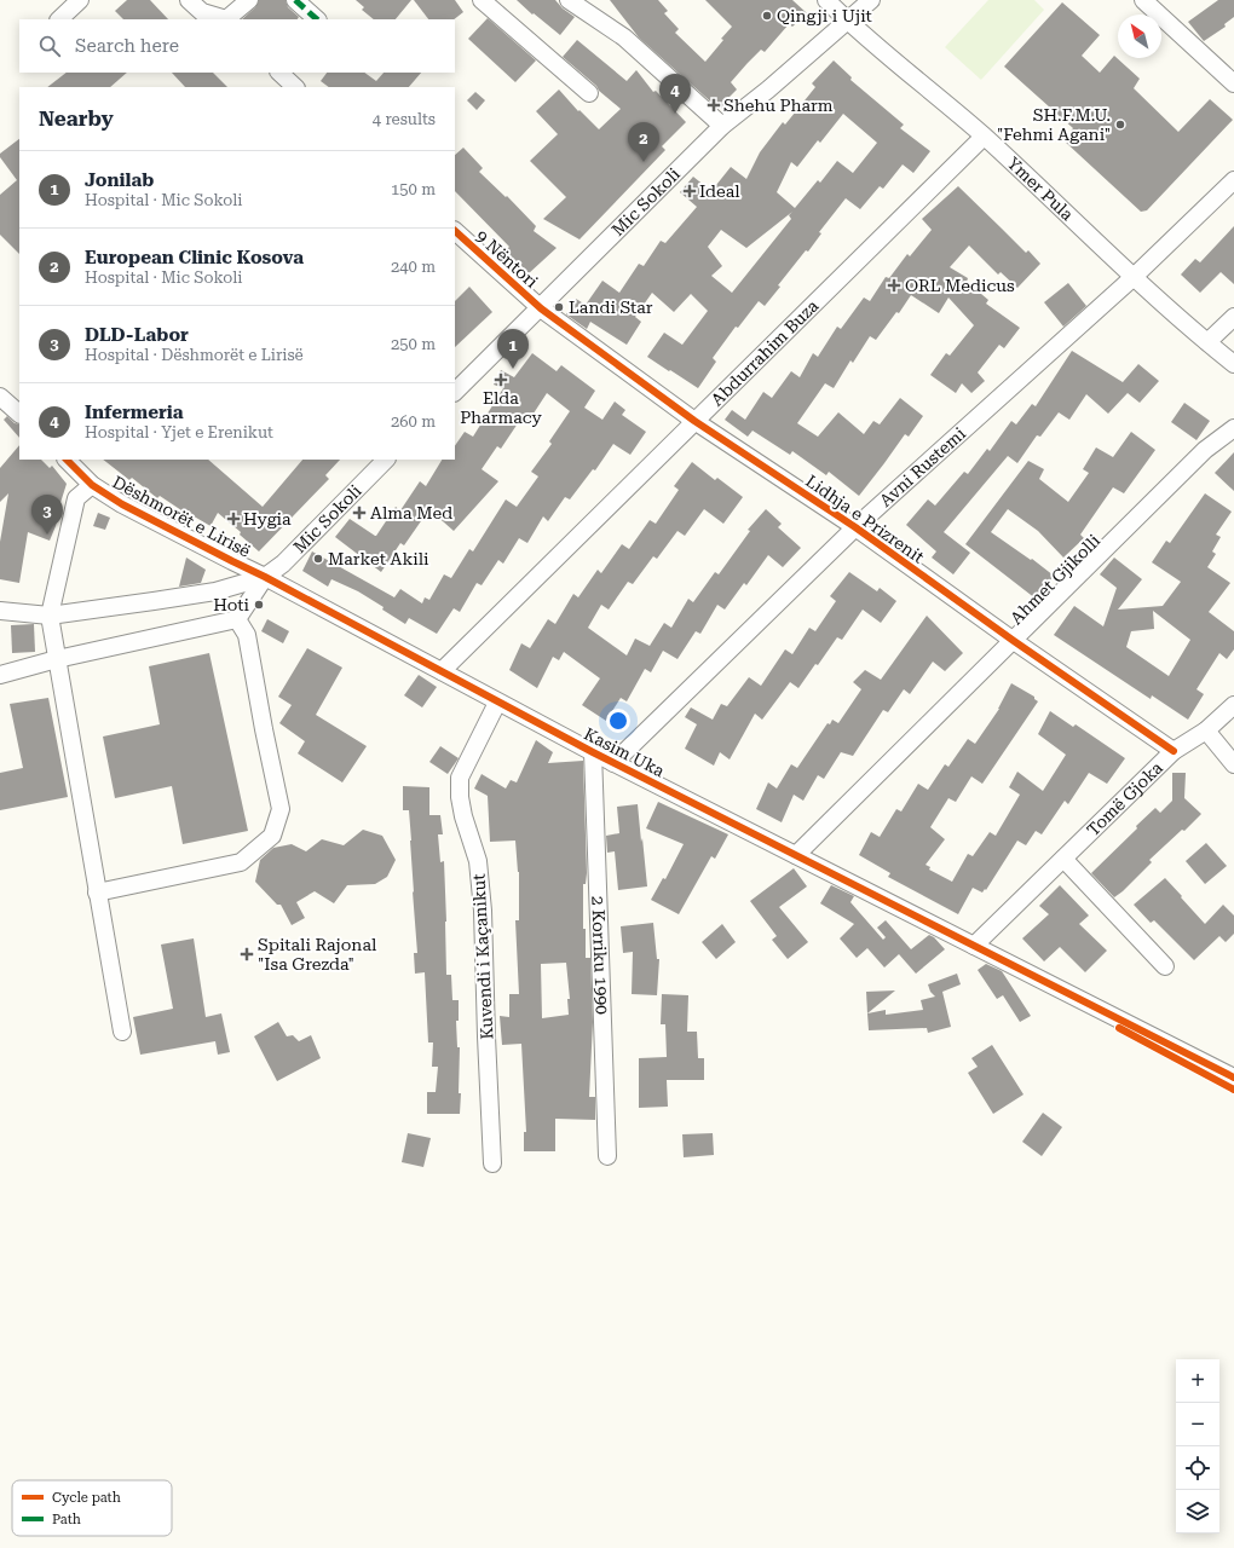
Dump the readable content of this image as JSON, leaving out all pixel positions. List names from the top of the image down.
{
  "streets": {
    "street": [
      "Ymer Pula",
      "Mic Sokoli",
      "9 Nëntori",
      "Abdurrahim Buza",
      "Avni Rustemi",
      "Dëshmorët e Lirisë",
      "Lidhja e Prizrenit",
      "Ahmet Gjikolli",
      "Kasim Uka",
      "Tomë Gjoka",
      "2 Korriku 1990",
      "Kuvendi i Kaçanikut"
    ]
  },
  "crossings": [
    ["Ymer Pula", "Mic Sokoli"],
    ["Ymer Pula", "Abdurrahim Buza"],
    ["Ymer Pula", "Avni Rustemi"],
    ["Mic Sokoli", "9 Nëntori"],
    ["Mic Sokoli", "Dëshmorët e Lirisë"],
    ["Mic Sokoli", "Lidhja e Prizrenit"],
    ["Mic Sokoli", "Kasim Uka"],
    ["9 Nëntori", "Lidhja e Prizrenit"],
    ["Abdurrahim Buza", "Lidhja e Prizrenit"],
    ["Abdurrahim Buza", "Kasim Uka"],
    ["Avni Rustemi", "Lidhja e Prizrenit"],
    ["Avni Rustemi", "Kasim Uka"],
    ["Dëshmorët e Lirisë", "Kasim Uka"],
    ["Lidhja e Prizrenit", "Ahmet Gjikolli"],
    ["Lidhja e Prizrenit", "Tomë Gjoka"],
    ["Ahmet Gjikolli", "Kasim Uka"],
    ["Kasim Uka", "Tomë Gjoka"],
    ["Kasim Uka", "2 Korriku 1990"],
    ["Kasim Uka", "Kuvendi i Kaçanikut"]
  ],
  "places": {
    "other": [
      "Qingji i Ujit",
      "SH.F.M.U. \"Fehmi Agani\"",
      "Landi Star",
      "Market Akili",
      "Hoti"
    ],
    "health": [
      "Shehu Pharm",
      "Ideal",
      "ORL Medicus",
      "Elda Pharmacy",
      "Alma Med",
      "Hygia",
      "Spitali Rajonal \"Isa Grezda\""
    ]
  },
  "legend": ["Cycle path", "Path"],
  "north": "top left",
  "page": {
    "search": "Search here",
    "pins": [
      "4",
      "2",
      "1",
      "3"
    ],
    "heading": ["Nearby", "4 results"],
    "list": [
      {
        "mark": "1",
        "name": "Jonilab",
        "note": "Hospital · Mic Sokoli",
        "value": "150 m"
      },
      {
        "mark": "2",
        "name": "European Clinic Kosova",
        "note": "Hospital · Mic Sokoli",
        "value": "240 m"
      },
      {
        "mark": "3",
        "name": "DLD-Labor",
        "note": "Hospital · Dëshmorët e Lirisë",
        "value": "250 m"
      },
      {
        "mark": "4",
        "name": "Infermeria",
        "note": "Hospital · Yjet e Erenikut",
        "value": "260 m"
      }
    ],
    "map_buttons": ["+", "−"]
  }
}
